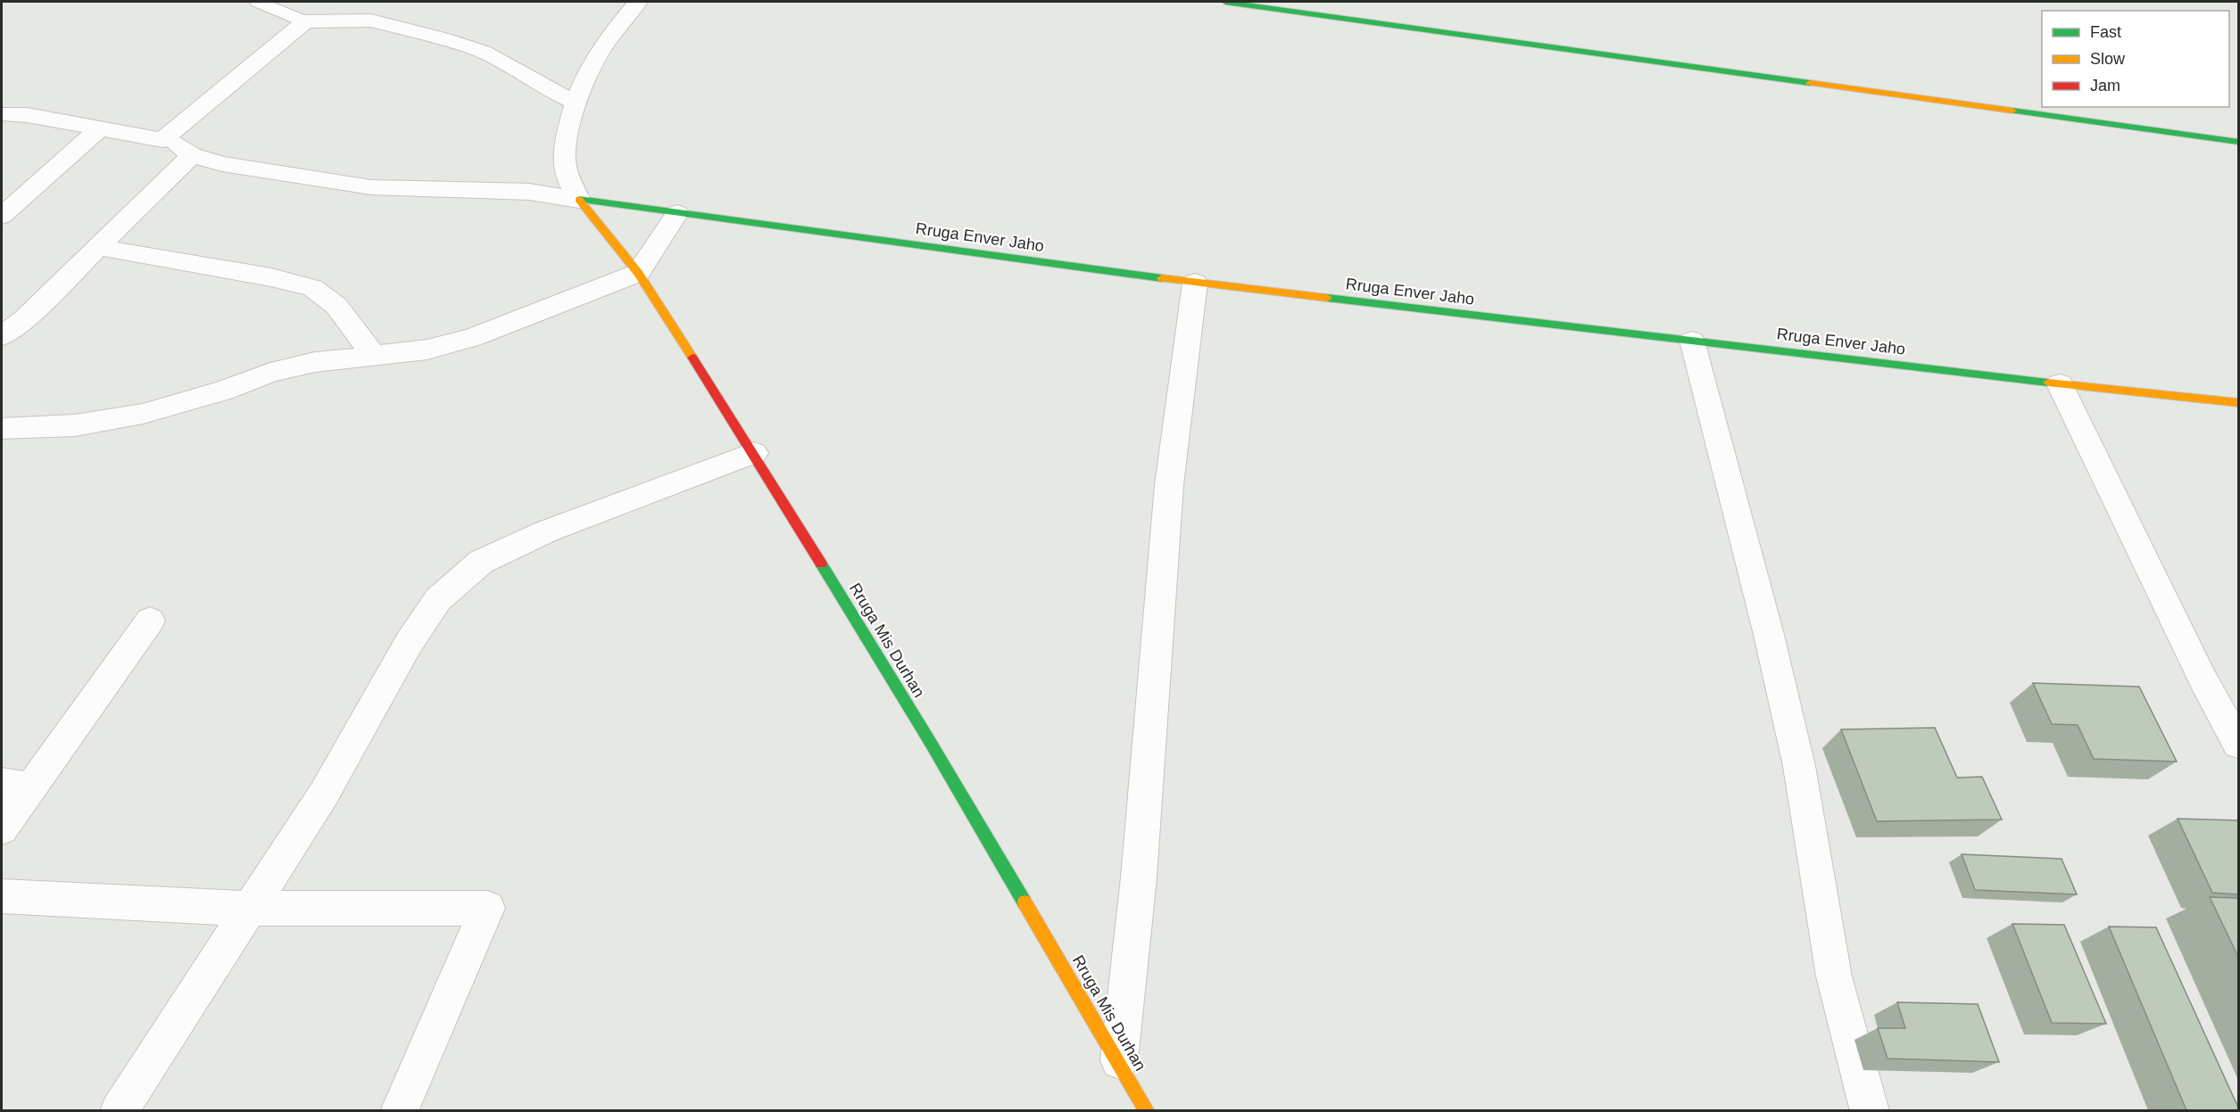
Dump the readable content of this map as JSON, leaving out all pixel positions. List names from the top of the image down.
{
  "streets": {
    "street": ["Rruga Enver Jaho", "Rruga Mis Durhan"]
  },
  "crossings": [
    ["Rruga Enver Jaho", "Rruga Mis Durhan"]
  ],
  "legend": ["Fast", "Slow", "Jam"]
}
